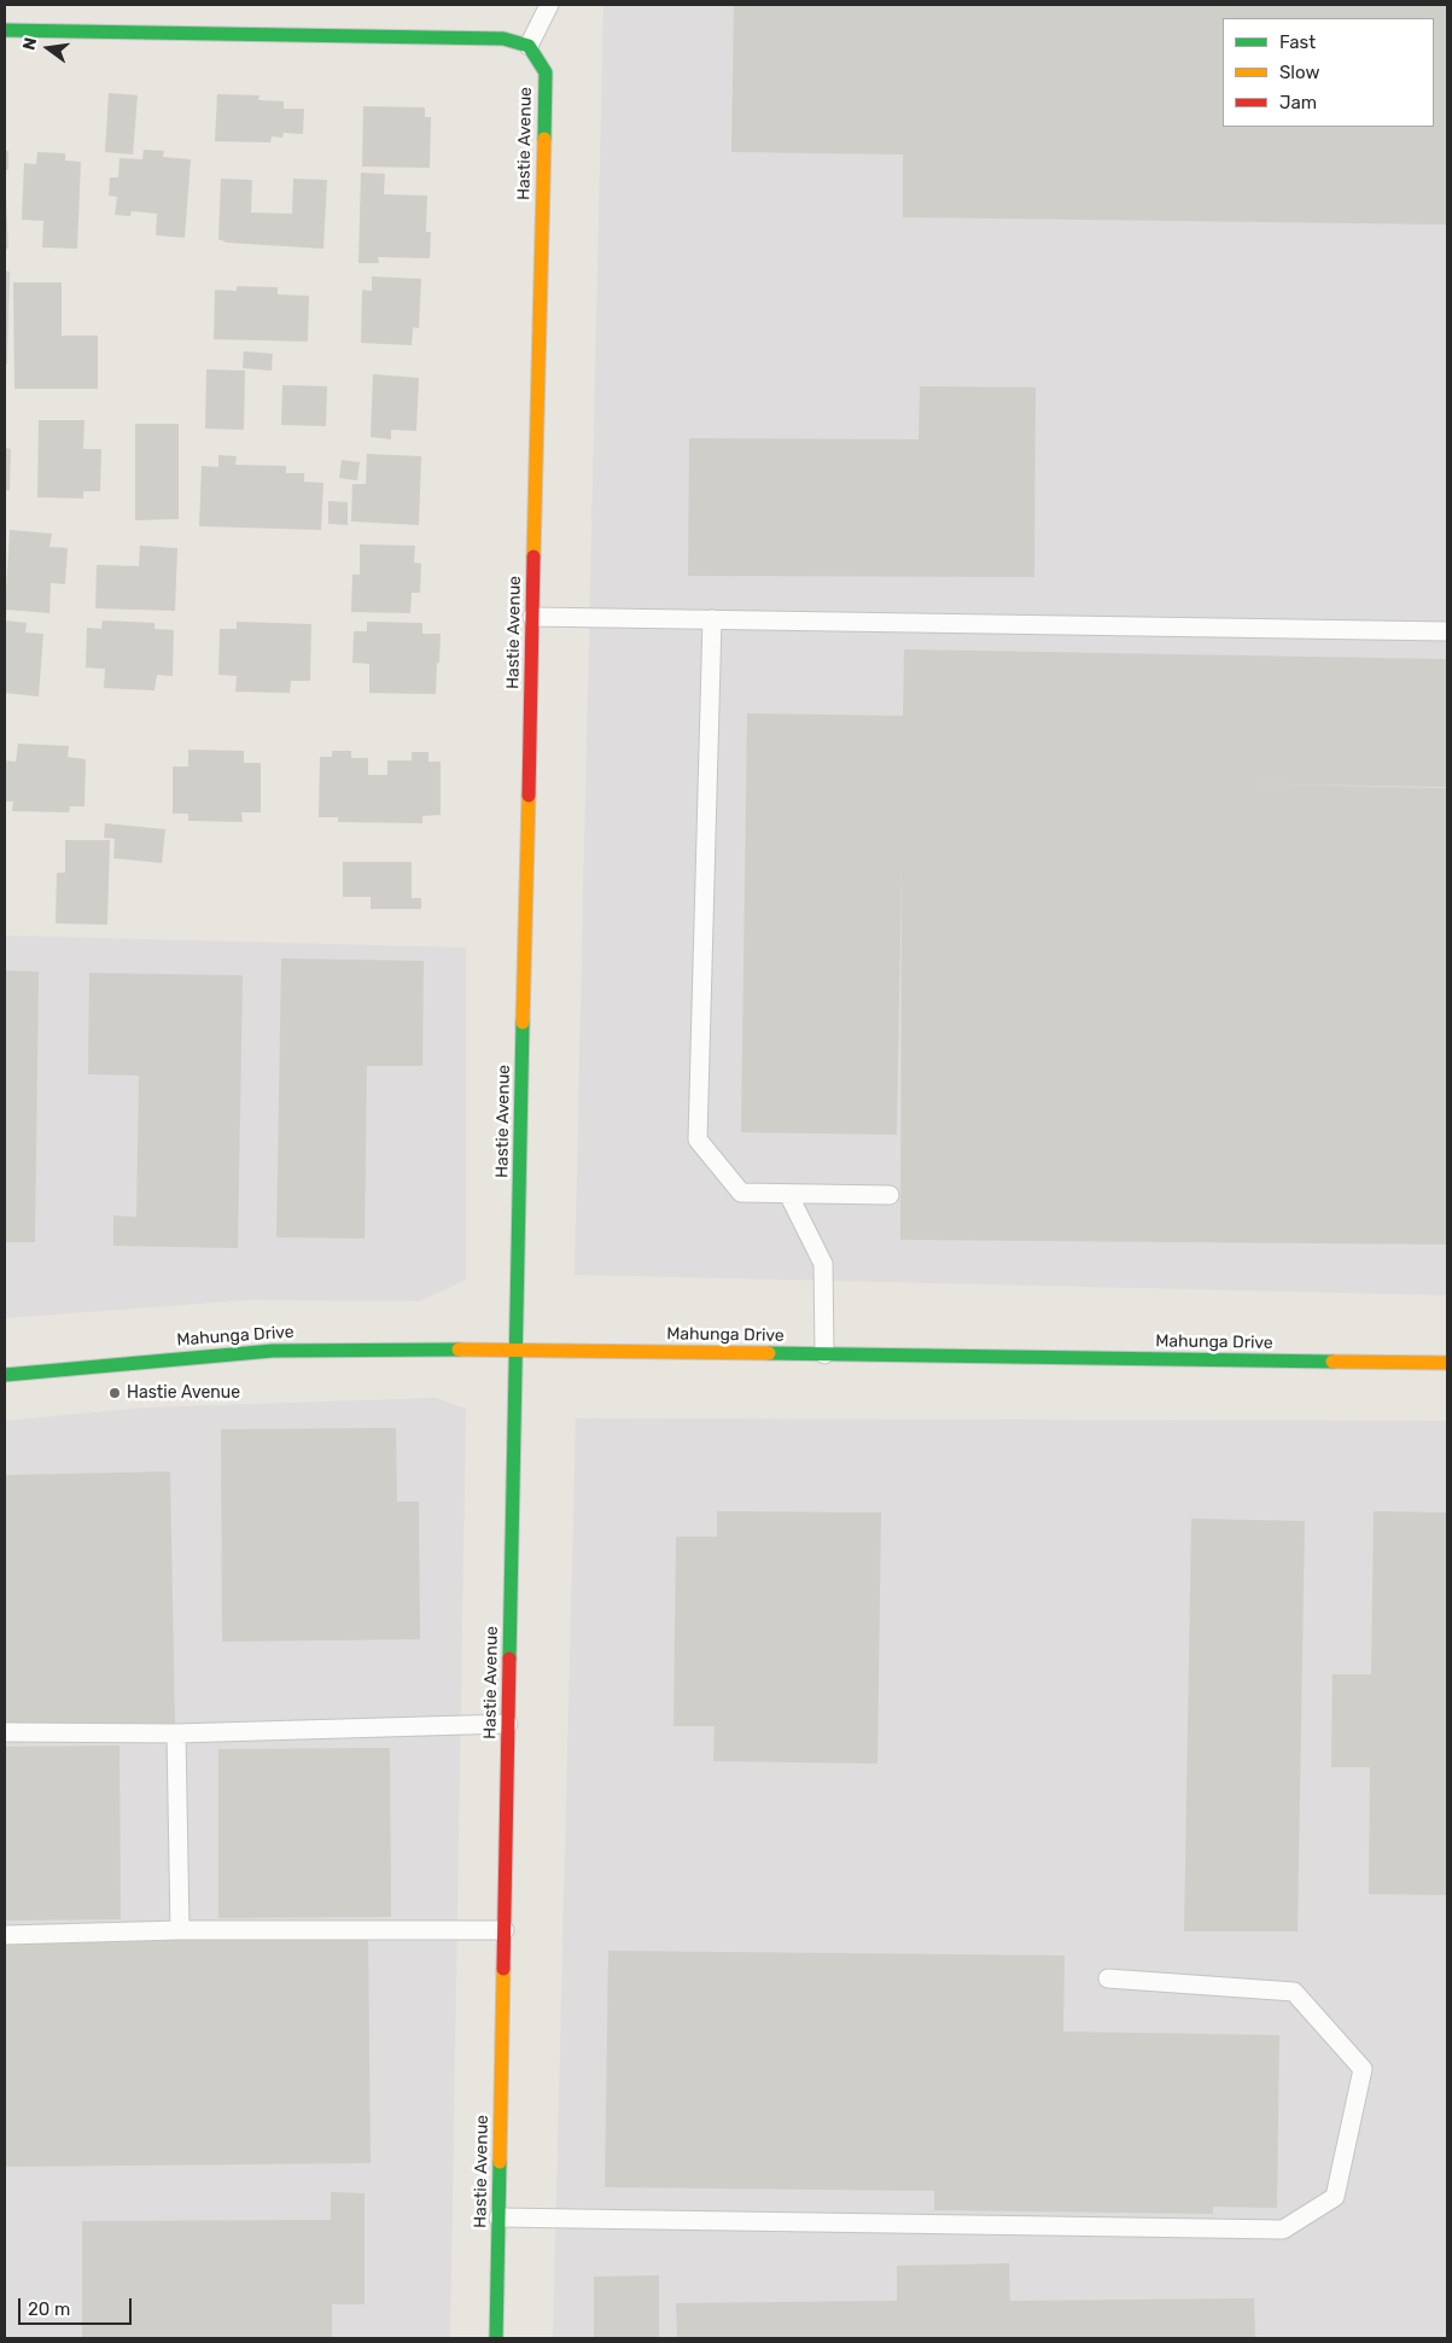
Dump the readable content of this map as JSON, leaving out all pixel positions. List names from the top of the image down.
{
  "streets": {
    "street": ["Hastie Avenue", "Mahunga Drive"]
  },
  "crossings": [
    ["Hastie Avenue", "Mahunga Drive"]
  ],
  "places": ["Hastie Avenue"],
  "legend": ["Fast", "Slow", "Jam"],
  "scale_bar": "20 m",
  "north": "left"
}
